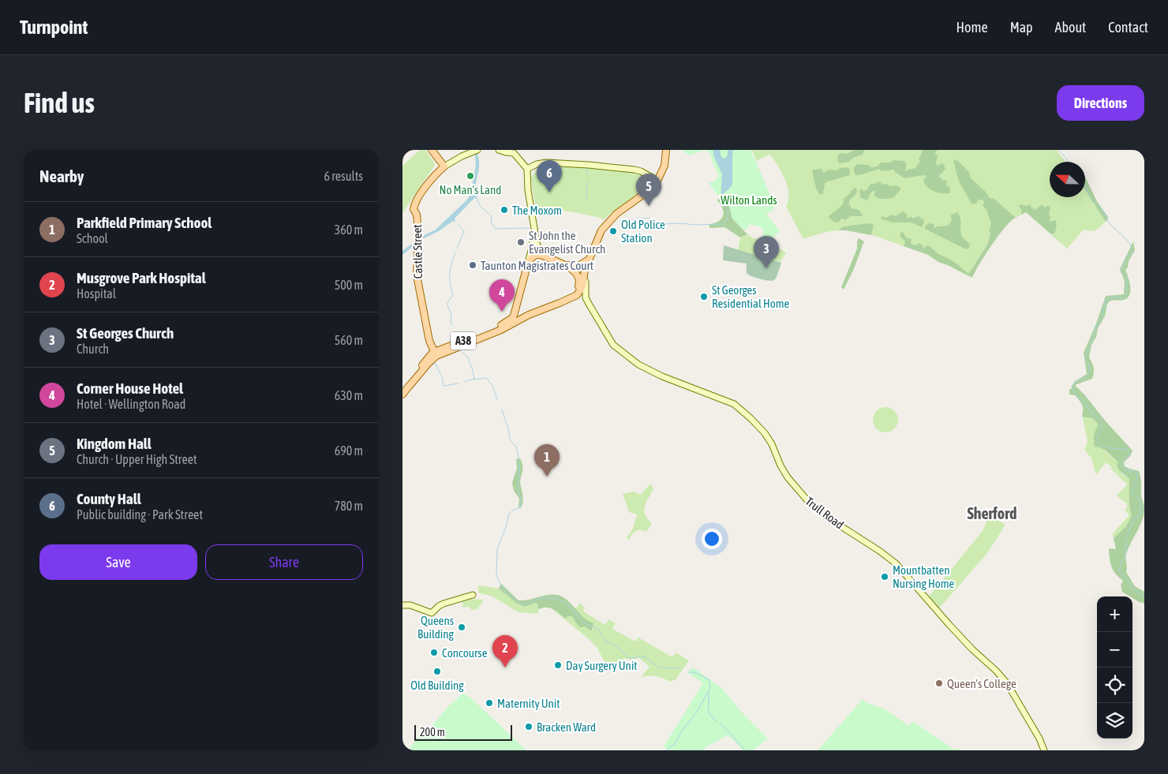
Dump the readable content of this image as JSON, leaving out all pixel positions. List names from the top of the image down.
{
  "streets": {
    "main road": ["Castle Street", "A38"],
    "street": ["Trull Road"]
  },
  "crossings": [
    ["Castle Street", "A38"]
  ],
  "districts": ["Sherford"],
  "parks": ["Wilton Lands"],
  "places": [
    "No Man's Land",
    "The Moxom",
    "Old Police Station",
    "St John the Evangelist Church",
    "Taunton Magistrates Court",
    "St Georges Residential Home",
    "Mountbatten Nursing Home",
    "Queens Building",
    "Concourse",
    "Day Surgery Unit",
    "Old Building",
    "Queen's College",
    "Maternity Unit",
    "Bracken Ward"
  ],
  "scale_bar": "200 m",
  "north": "left",
  "page": {
    "header": "Turnpoint",
    "nav": [
      "Home",
      "Map",
      "About",
      "Contact"
    ],
    "buttons": [
      "Directions",
      ["Save", "Share"]
    ],
    "title": "Find us",
    "heading": ["Nearby", "6 results"],
    "pins": [
      "6",
      "5",
      "3",
      "4",
      "1",
      "2"
    ],
    "list": [
      {
        "mark": "1",
        "name": "Parkfield Primary School",
        "note": "School",
        "value": "360 m"
      },
      {
        "mark": "2",
        "name": "Musgrove Park Hospital",
        "note": "Hospital",
        "value": "500 m"
      },
      {
        "mark": "3",
        "name": "St Georges Church",
        "note": "Church",
        "value": "560 m"
      },
      {
        "mark": "4",
        "name": "Corner House Hotel",
        "note": "Hotel · Wellington Road",
        "value": "630 m"
      },
      {
        "mark": "5",
        "name": "Kingdom Hall",
        "note": "Church · Upper High Street",
        "value": "690 m"
      },
      {
        "mark": "6",
        "name": "County Hall",
        "note": "Public building · Park Street",
        "value": "780 m"
      }
    ],
    "map_buttons": ["+", "−"],
    "scale": "200 m"
  }
}
